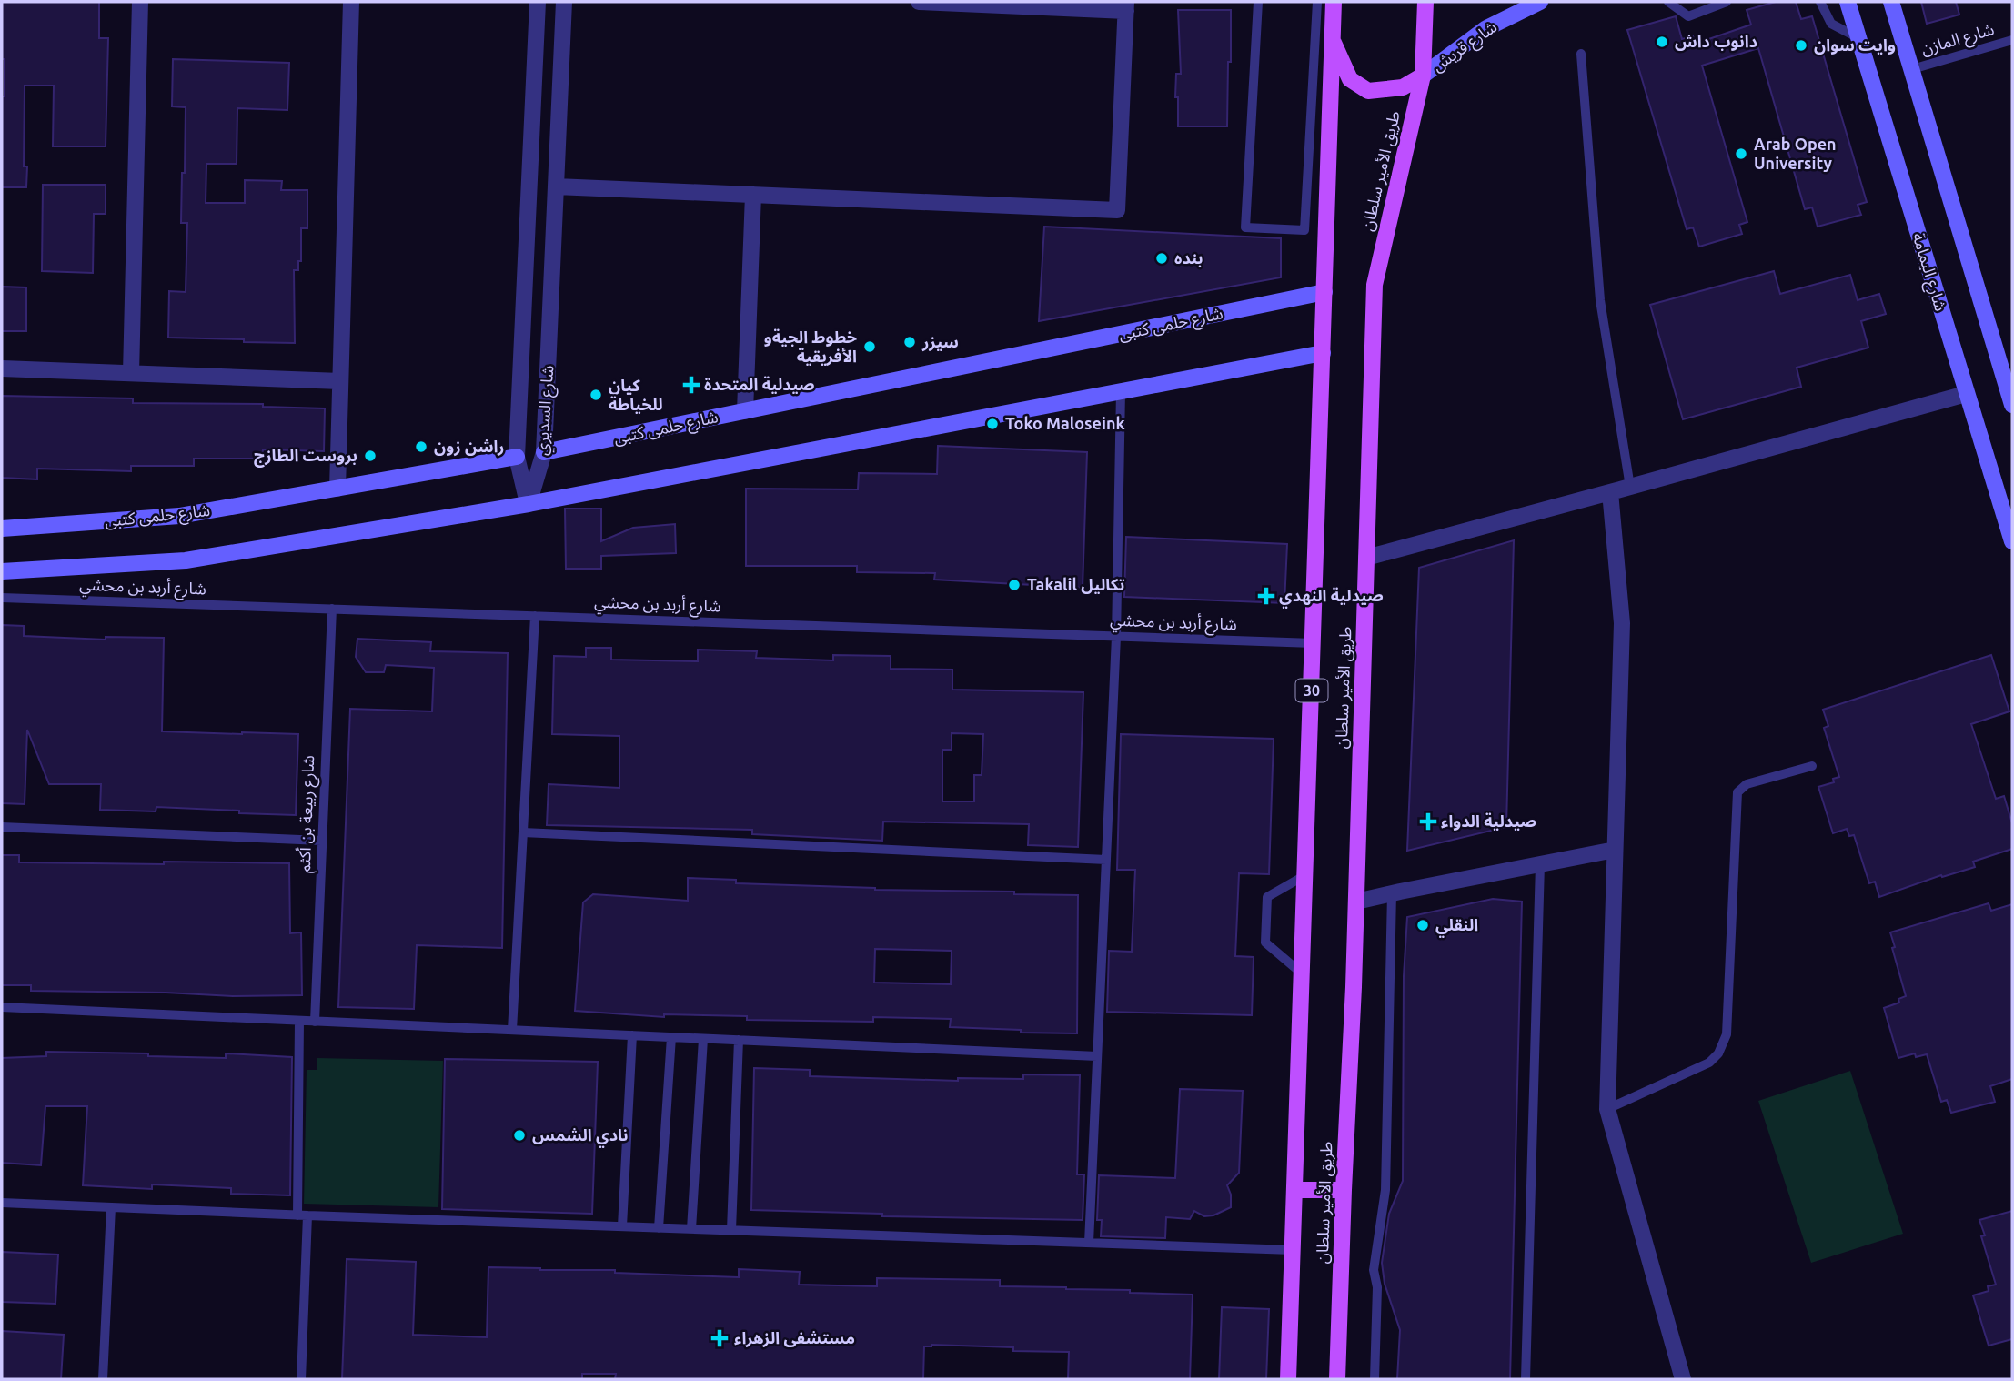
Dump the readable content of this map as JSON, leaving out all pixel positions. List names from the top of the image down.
{
  "streets": {
    "main road": ["طريق الأمير سلطان", "30"],
    "street": [
      "شارع قريش",
      "شارع اليمامة",
      "شارع حلمى كتبى",
      "شارع السديري"
    ],
    "lane": ["شارع المازن", "شارع أربد بن محشي", "شارع ربيعة بن أكثم"]
  },
  "crossings": [
    ["شارع قريش", "طريق الأمير سلطان"],
    ["طريق الأمير سلطان", "شارع حلمى كتبى"],
    ["طريق الأمير سلطان", "شارع أربد بن محشي"],
    ["شارع حلمى كتبى", "شارع السديري"],
    ["شارع أربد بن محشي", "شارع ربيعة بن أكثم"]
  ],
  "places": {
    "other": [
      "دانوب داش",
      "وايت سوان",
      "Arab Open University",
      "بنده",
      "سيزر",
      "خطوط الجيةو الأفريقية",
      "كيان للخياطة",
      "Toko Maloseink",
      "راشن زون",
      "بروست الطازج",
      "Takalil تكاليل",
      "النقلي",
      "نادي الشمس"
    ],
    "health": [
      "صيدلية المتحدة",
      "صيدلية النهدي",
      "صيدلية الدواء",
      "مستشفى الزهراء"
    ]
  }
}
